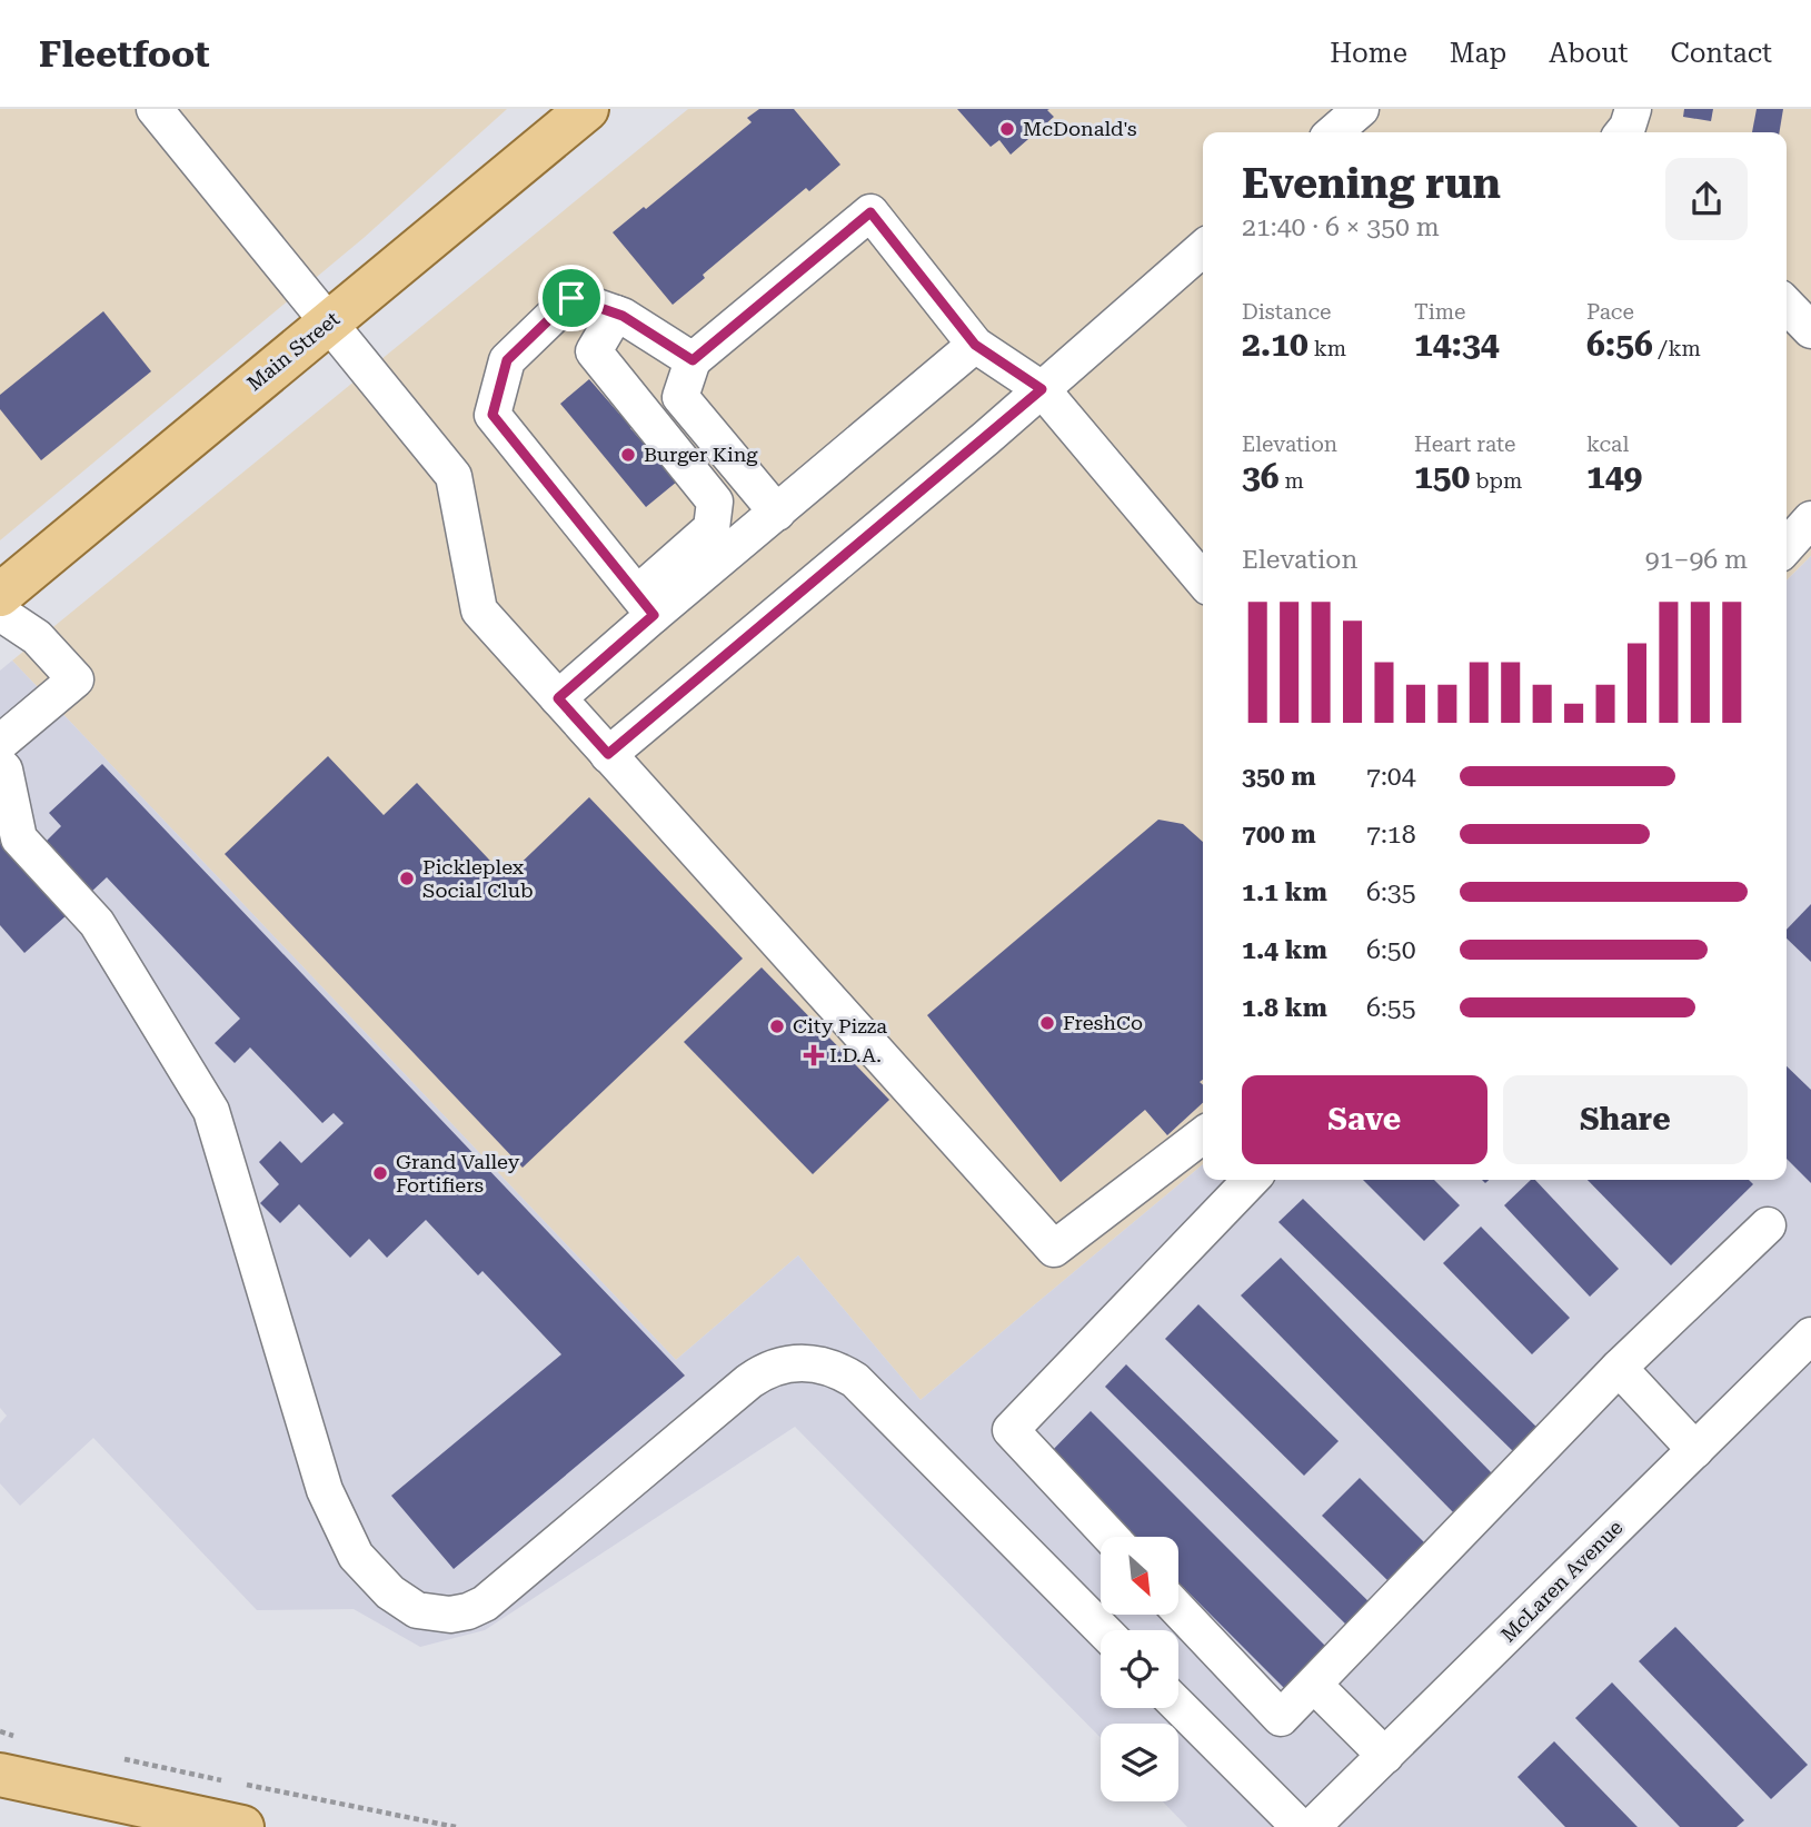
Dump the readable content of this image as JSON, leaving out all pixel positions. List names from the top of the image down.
{
  "streets": {
    "main road": ["Main Street"],
    "street": ["McLaren Avenue"]
  },
  "places": {
    "other": [
      "McDonald's",
      "Burger King",
      "Pickleplex Social Club",
      "FreshCo",
      "City Pizza",
      "Grand Valley Fortifiers"
    ],
    "health": ["I.D.A."]
  },
  "north": "bottom right",
  "page": {
    "header": "Fleetfoot",
    "nav": [
      "Home",
      "Map",
      "About",
      "Contact"
    ],
    "heading": ["Evening run", "21:40 · 6 × 350 m"],
    "stats": [
      ["Distance", "2.10 km"],
      ["Time", "14:34"],
      ["Pace", "6:56 /km"],
      ["Elevation", "36 m"],
      ["Heart rate", "150 bpm"],
      ["kcal", "149"]
    ],
    "chart": ["Elevation", "91–96 m"],
    "list": [
      {
        "name": "350 m",
        "note": "7:04"
      },
      {
        "name": "700 m",
        "note": "7:18"
      },
      {
        "name": "1.1 km",
        "note": "6:35"
      },
      {
        "name": "1.4 km",
        "note": "6:50"
      },
      {
        "name": "1.8 km",
        "note": "6:55"
      }
    ],
    "buttons": ["Save", "Share"]
  }
}
